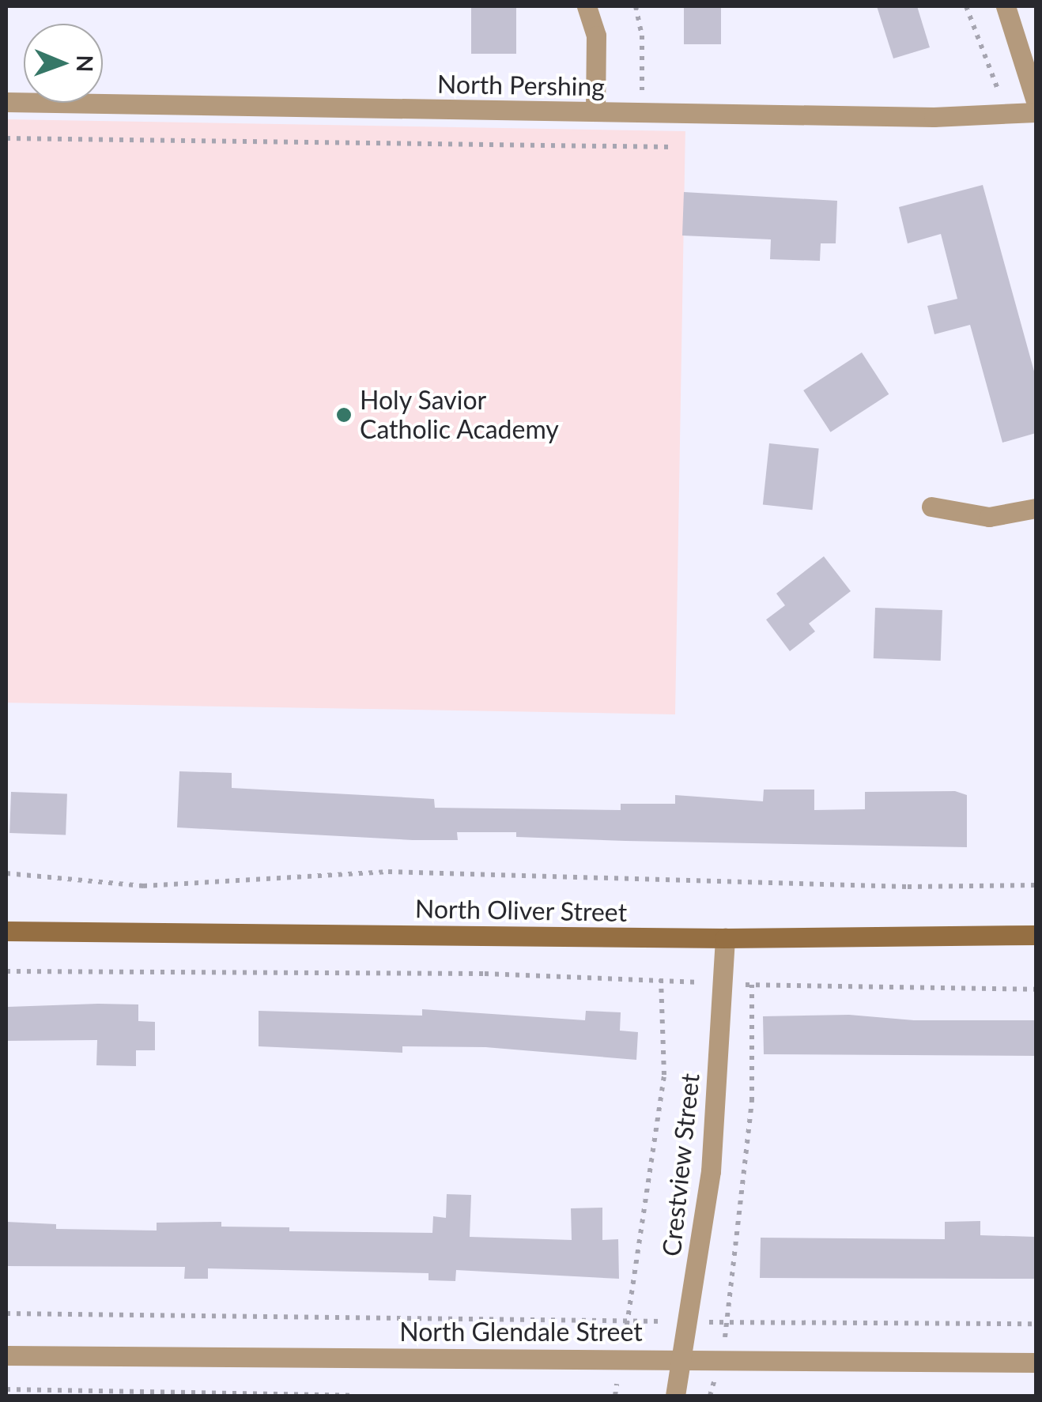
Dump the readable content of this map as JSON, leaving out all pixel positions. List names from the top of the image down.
{
  "streets": {
    "main road": ["North Oliver Street"],
    "street": ["North Pershing", "Crestview Street", "North Glendale Street"]
  },
  "crossings": [
    ["North Oliver Street", "Crestview Street"],
    ["Crestview Street", "North Glendale Street"]
  ],
  "places": ["Holy Savior Catholic Academy"],
  "north": "right"
}
